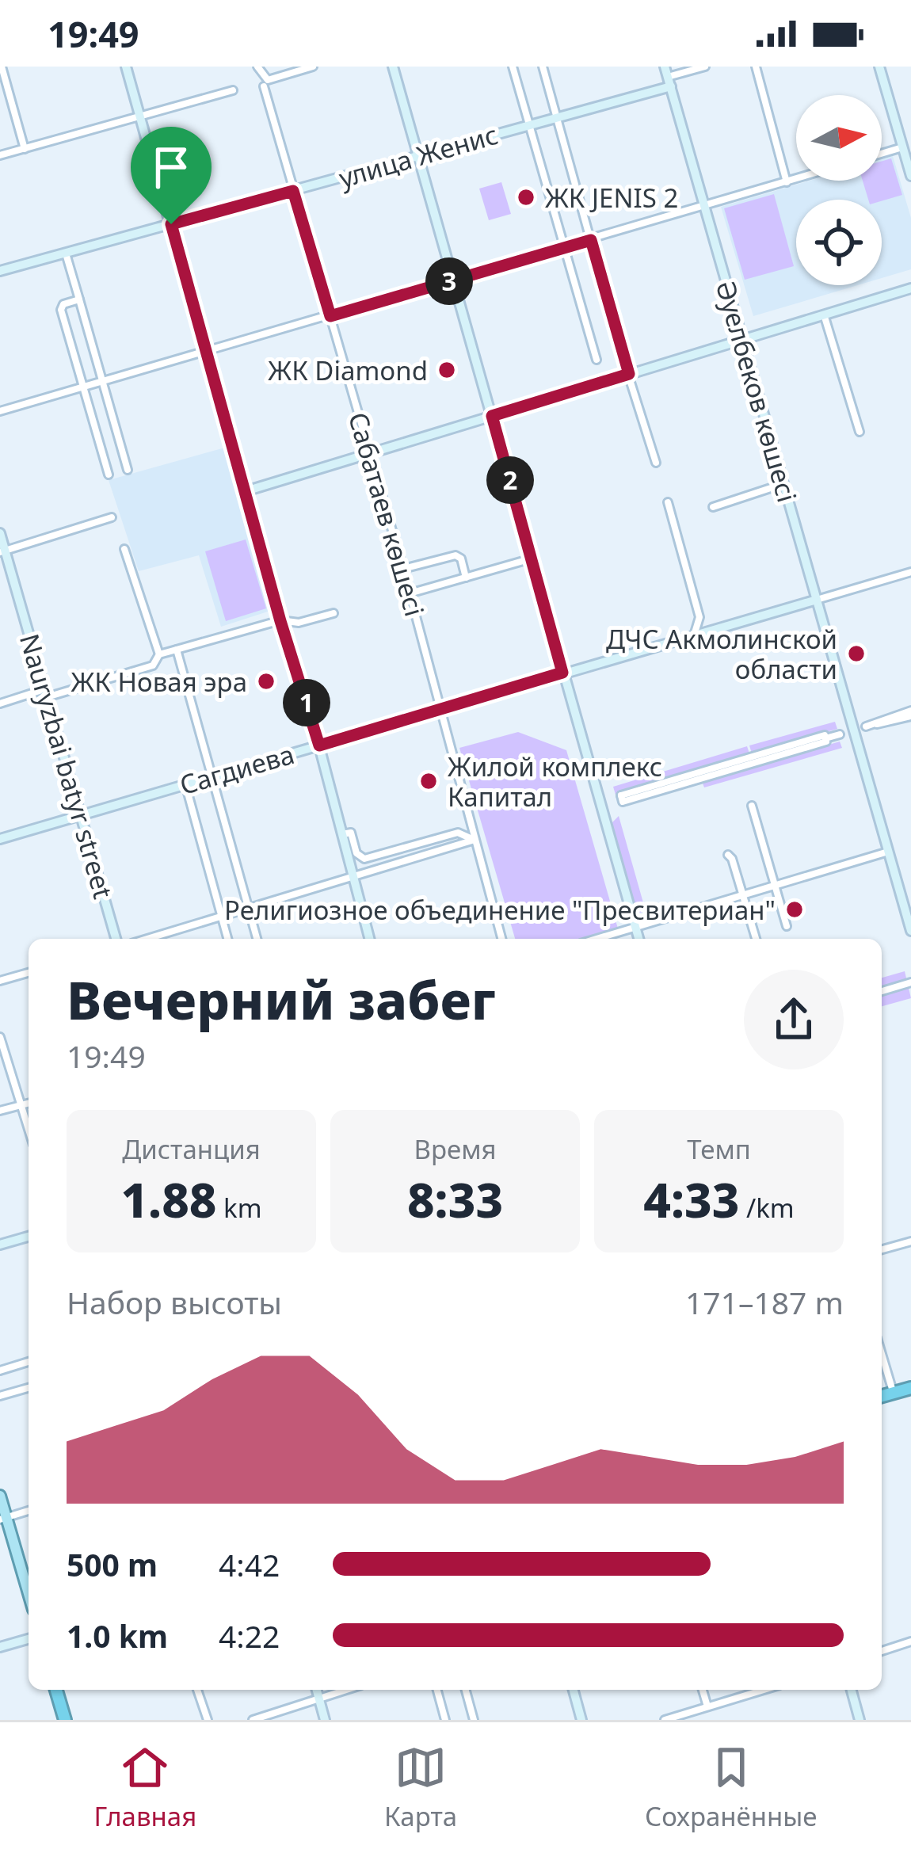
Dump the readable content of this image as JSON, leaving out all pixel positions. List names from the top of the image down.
{
  "streets": {
    "street": [
      "улица Женис",
      "Әуелбеков көшесі",
      "Сабатаев көшесі",
      "Nauryzbai batyr street",
      "Сагдиева"
    ]
  },
  "crossings": [
    ["улица Женис", "Әуелбеков көшесі"],
    ["улица Женис", "Сабатаев көшесі"],
    ["Әуелбеков көшесі", "Сагдиева"],
    ["Сабатаев көшесі", "Сагдиева"],
    ["Nauryzbai batyr street", "Сагдиева"]
  ],
  "places": [
    "ЖК JENIS 2",
    "ЖК Diamond",
    "ДЧС Акмолинской области",
    "ЖК Новая эра",
    "Жилой комплекс Капитал",
    "Религиозное объединение \"Пресвитериан\""
  ],
  "north": "right",
  "page": {
    "status": "19:49",
    "pins": ["3", "2", "1"],
    "heading": ["Вечерний забег", "19:49"],
    "stats": [
      ["Дистанция", "1.88 km"],
      ["Время", "8:33"],
      ["Темп", "4:33 /km"]
    ],
    "chart": ["Набор высоты", "171–187 m"],
    "list": [
      {
        "name": "500 m",
        "note": "4:42"
      },
      {
        "name": "1.0 km",
        "note": "4:22"
      }
    ],
    "tabs": ["Главная", "Карта", "Сохранённые"]
  }
}
